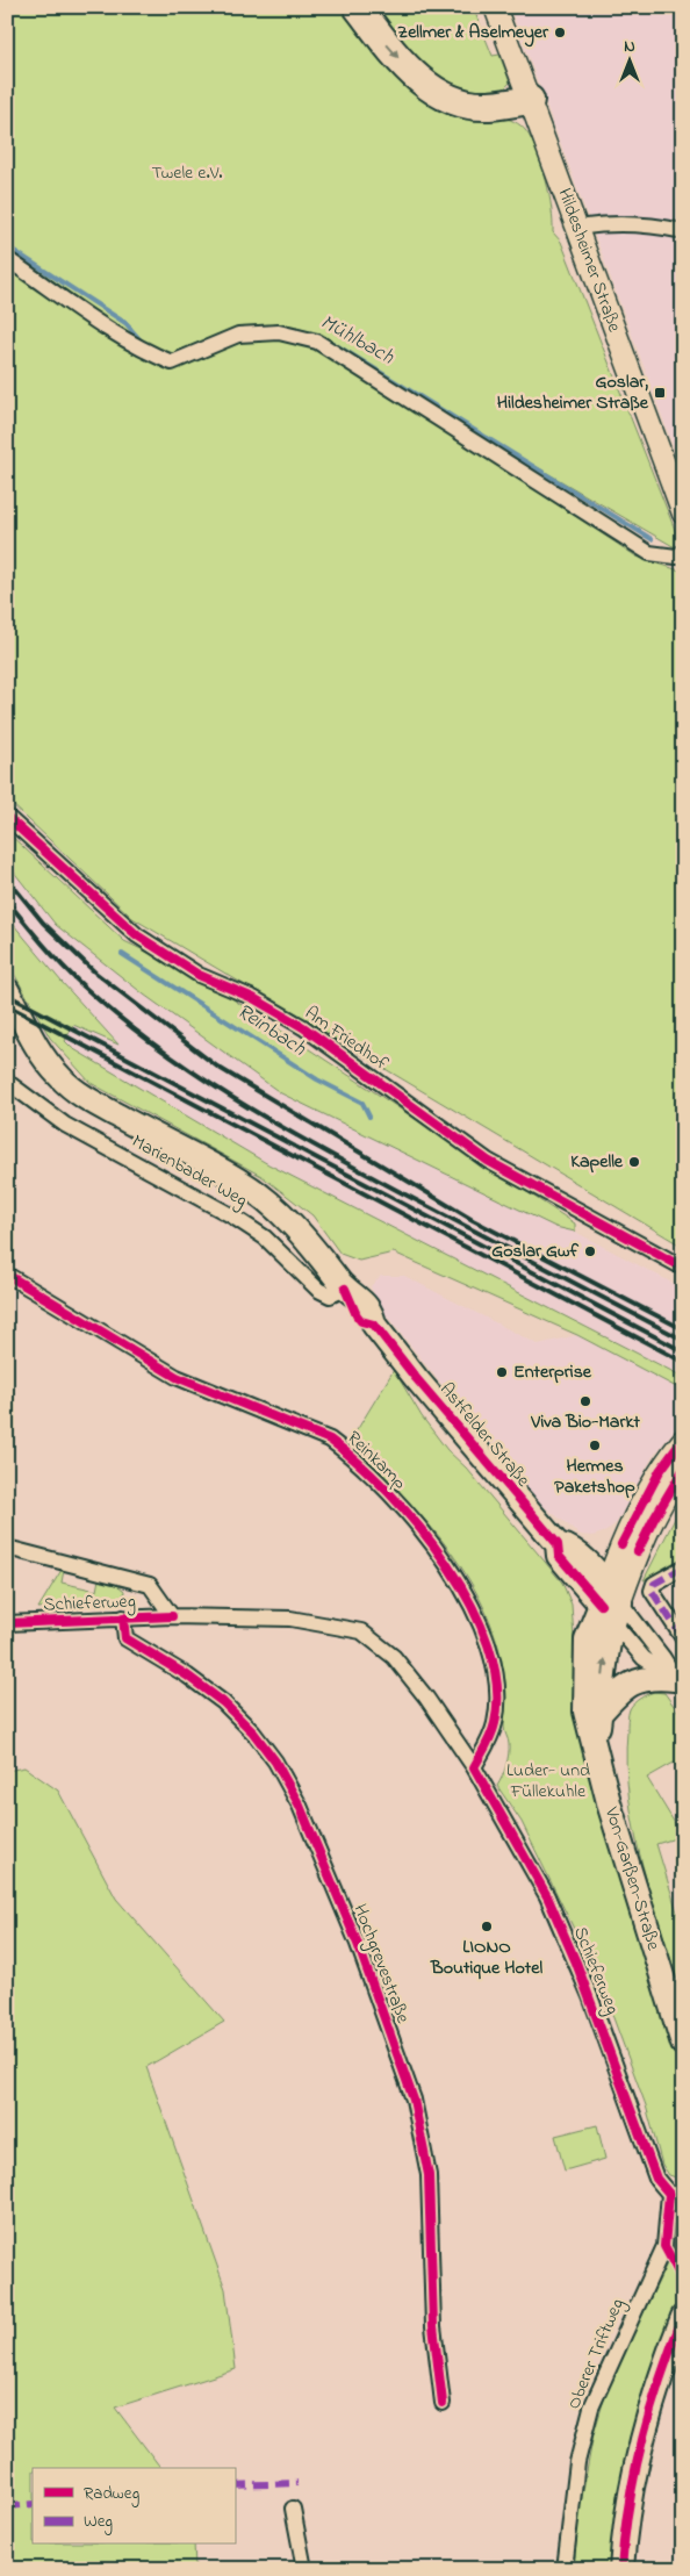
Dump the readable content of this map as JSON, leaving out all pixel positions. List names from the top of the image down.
{
  "streets": {
    "main road": ["Hildesheimer Straße", "Astfelder Straße", "Von-Garßen-Straße"],
    "street": [
      "Am Friedhof",
      "Marienbader Weg",
      "Reinkamp",
      "Schieferweg",
      "Hochgrevestraße",
      "Oberer Triftweg"
    ]
  },
  "crossings": [
    ["Marienbader Weg", "Astfelder Straße"],
    ["Astfelder Straße", "Von-Garßen-Straße"],
    ["Reinkamp", "Schieferweg"],
    ["Schieferweg", "Hochgrevestraße"],
    ["Schieferweg", "Oberer Triftweg"]
  ],
  "water": ["Mühlbach", "Reinbach"],
  "parks": ["Twele e.V.", "Luder- und Füllekuhle"],
  "places": {
    "other": [
      "Zellmer & Aselmeyer",
      "Kapelle",
      "Goslar Gwf",
      "Enterprise",
      "Viva Bio-Markt",
      "Hermes Paketshop",
      "LIONO Boutique Hotel"
    ],
    "transit": ["Goslar, Hildesheimer Straße"]
  },
  "legend": ["Radweg", "Weg"],
  "north": "top"
}
